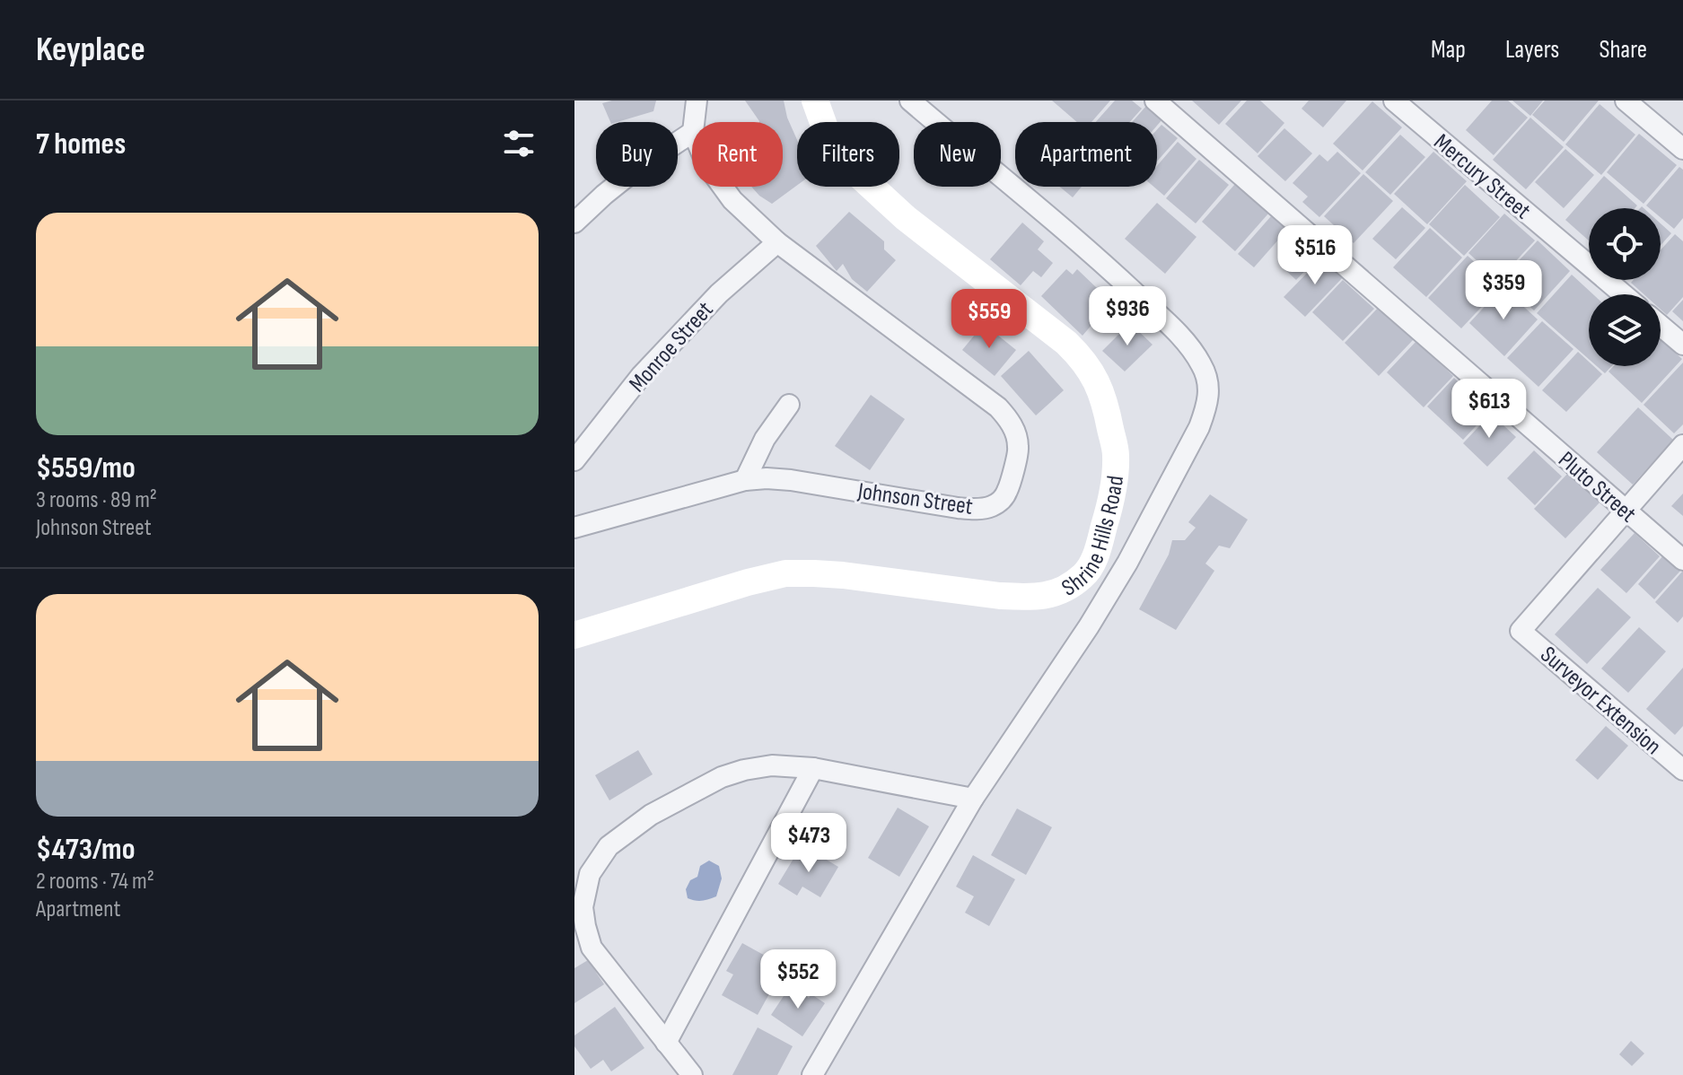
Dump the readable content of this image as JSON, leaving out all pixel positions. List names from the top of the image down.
{
  "streets": {
    "street": [
      "Mercury Street",
      "Monroe Street",
      "Pluto Street",
      "Johnson Street",
      "Shrine Hills Road",
      "Surveyor Extension"
    ]
  },
  "crossings": [
    ["Monroe Street", "Johnson Street"],
    ["Pluto Street", "Surveyor Extension"]
  ],
  "page": {
    "header": "Keyplace",
    "nav": ["Map", "Layers", "Share"],
    "heading": "7 homes",
    "chip": [
      "Buy",
      "Rent",
      "Filters",
      "New",
      "Apartment"
    ],
    "list": [
      {
        "name": "$559/mo",
        "note": "3 rooms · 89 m² · Johnson Street"
      },
      {
        "name": "$473/mo",
        "note": "2 rooms · 74 m² · Apartment"
      }
    ],
    "price": [
      "$516",
      "$359",
      "$936",
      "$559",
      "$613",
      "$473",
      "$552"
    ]
  }
}
